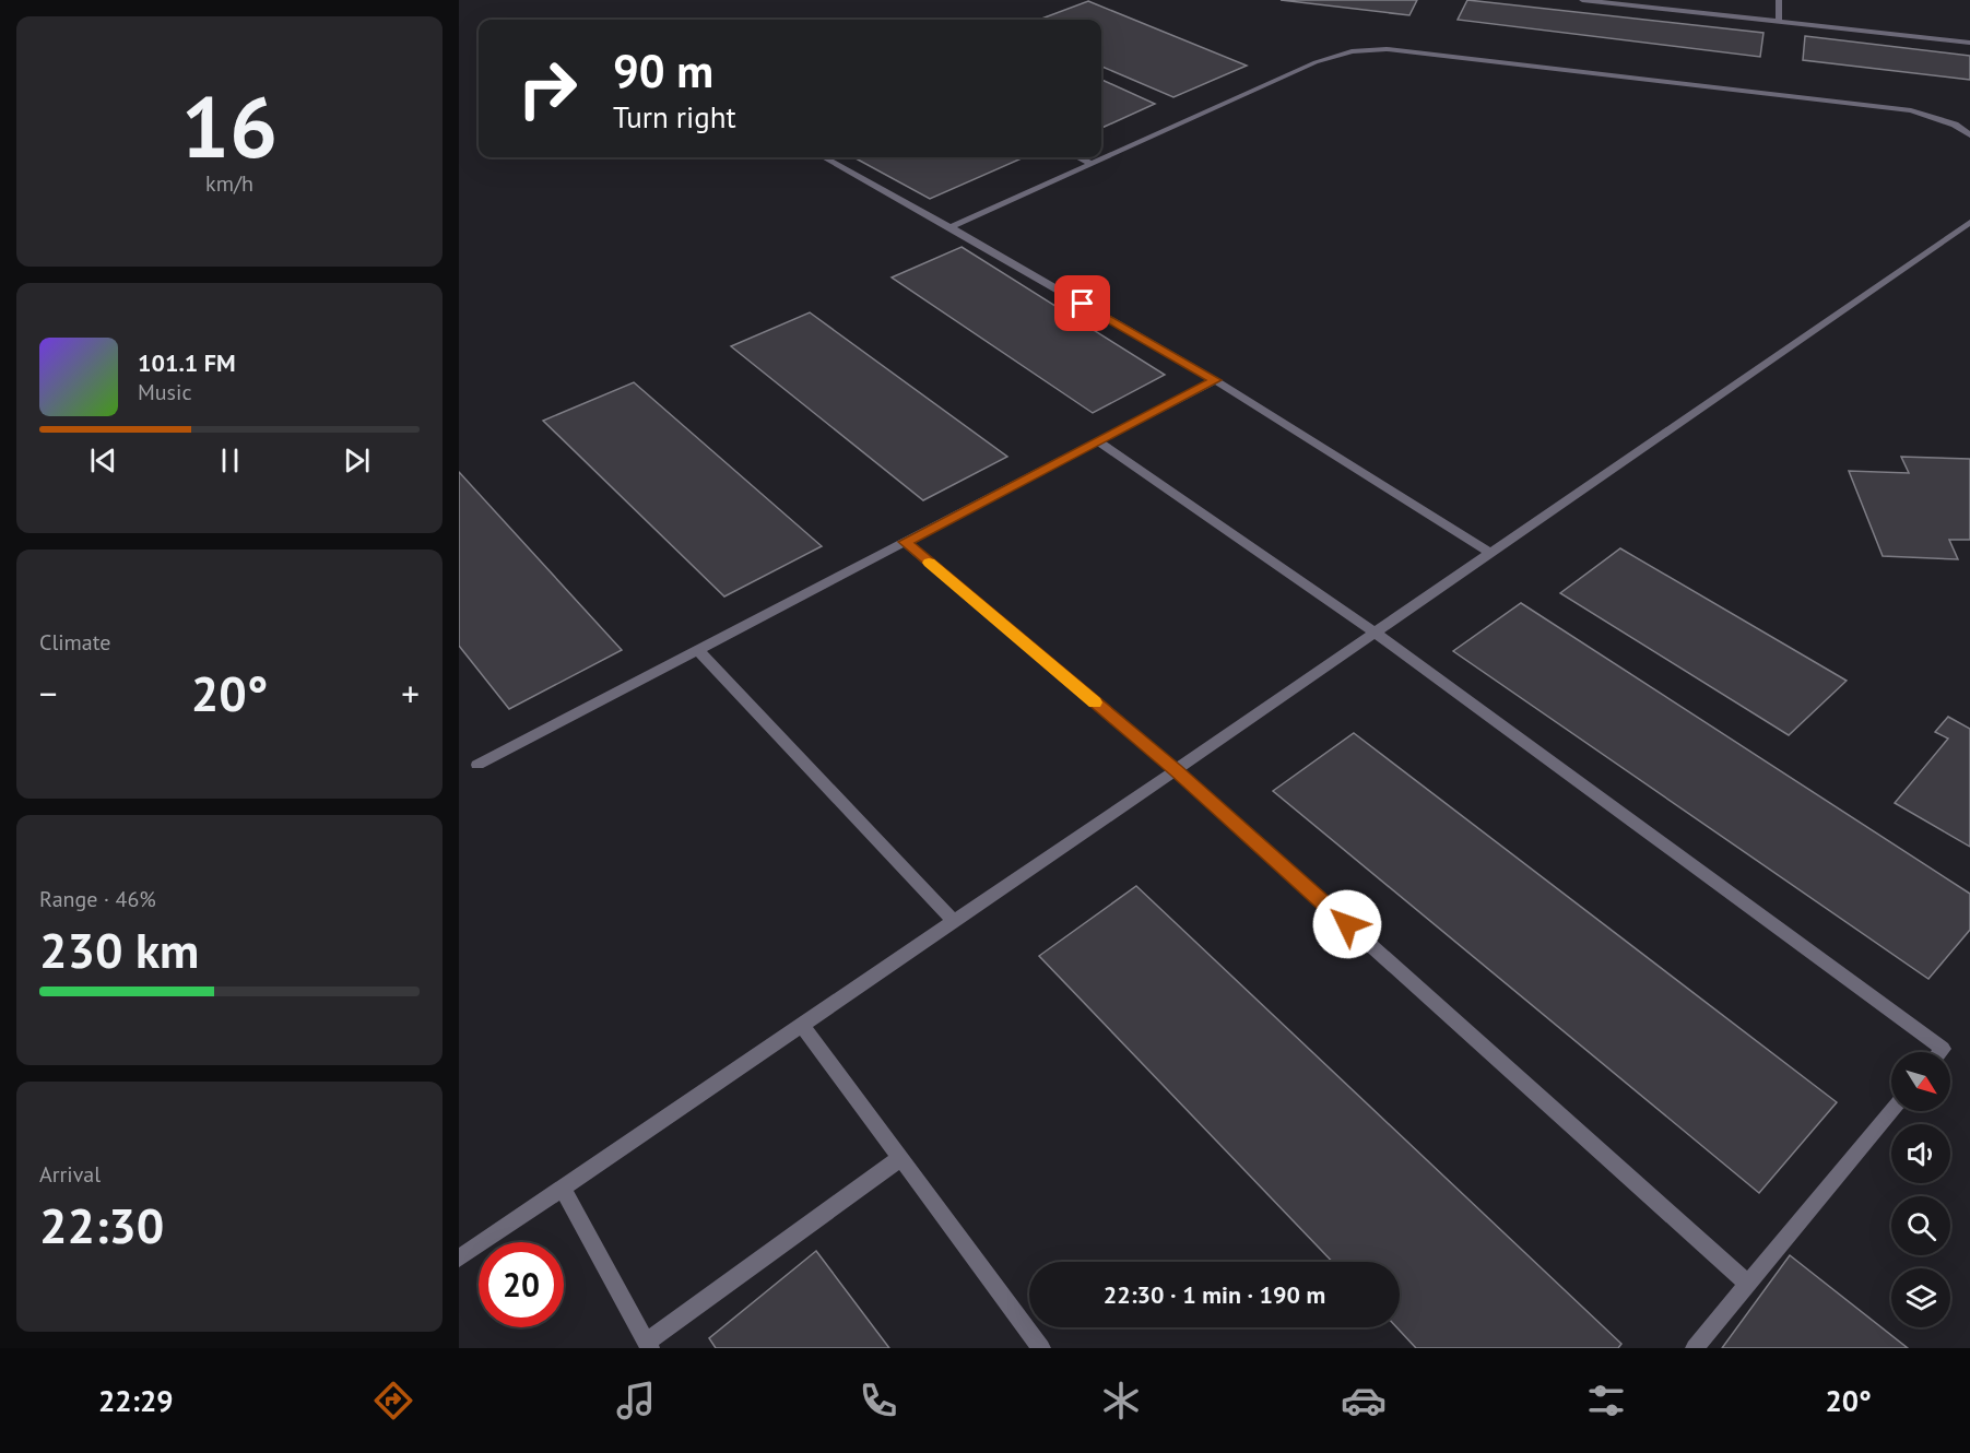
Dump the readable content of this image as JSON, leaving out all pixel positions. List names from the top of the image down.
{
  "north": "bottom right",
  "page": {
    "tile": [
      ["16", "km/h"],
      "Climate",
      ["Range · 46%", "230 km"],
      ["Arrival", "22:30"]
    ],
    "turn": ["90 m", "Turn right"],
    "song": ["101.1 FM", "Music"],
    "heat": ["−", "20°", "+"],
    "limit": "20",
    "trip": "22:30 · 1 min · 190 m",
    "tabs": ["22:29", "20°"]
  }
}
